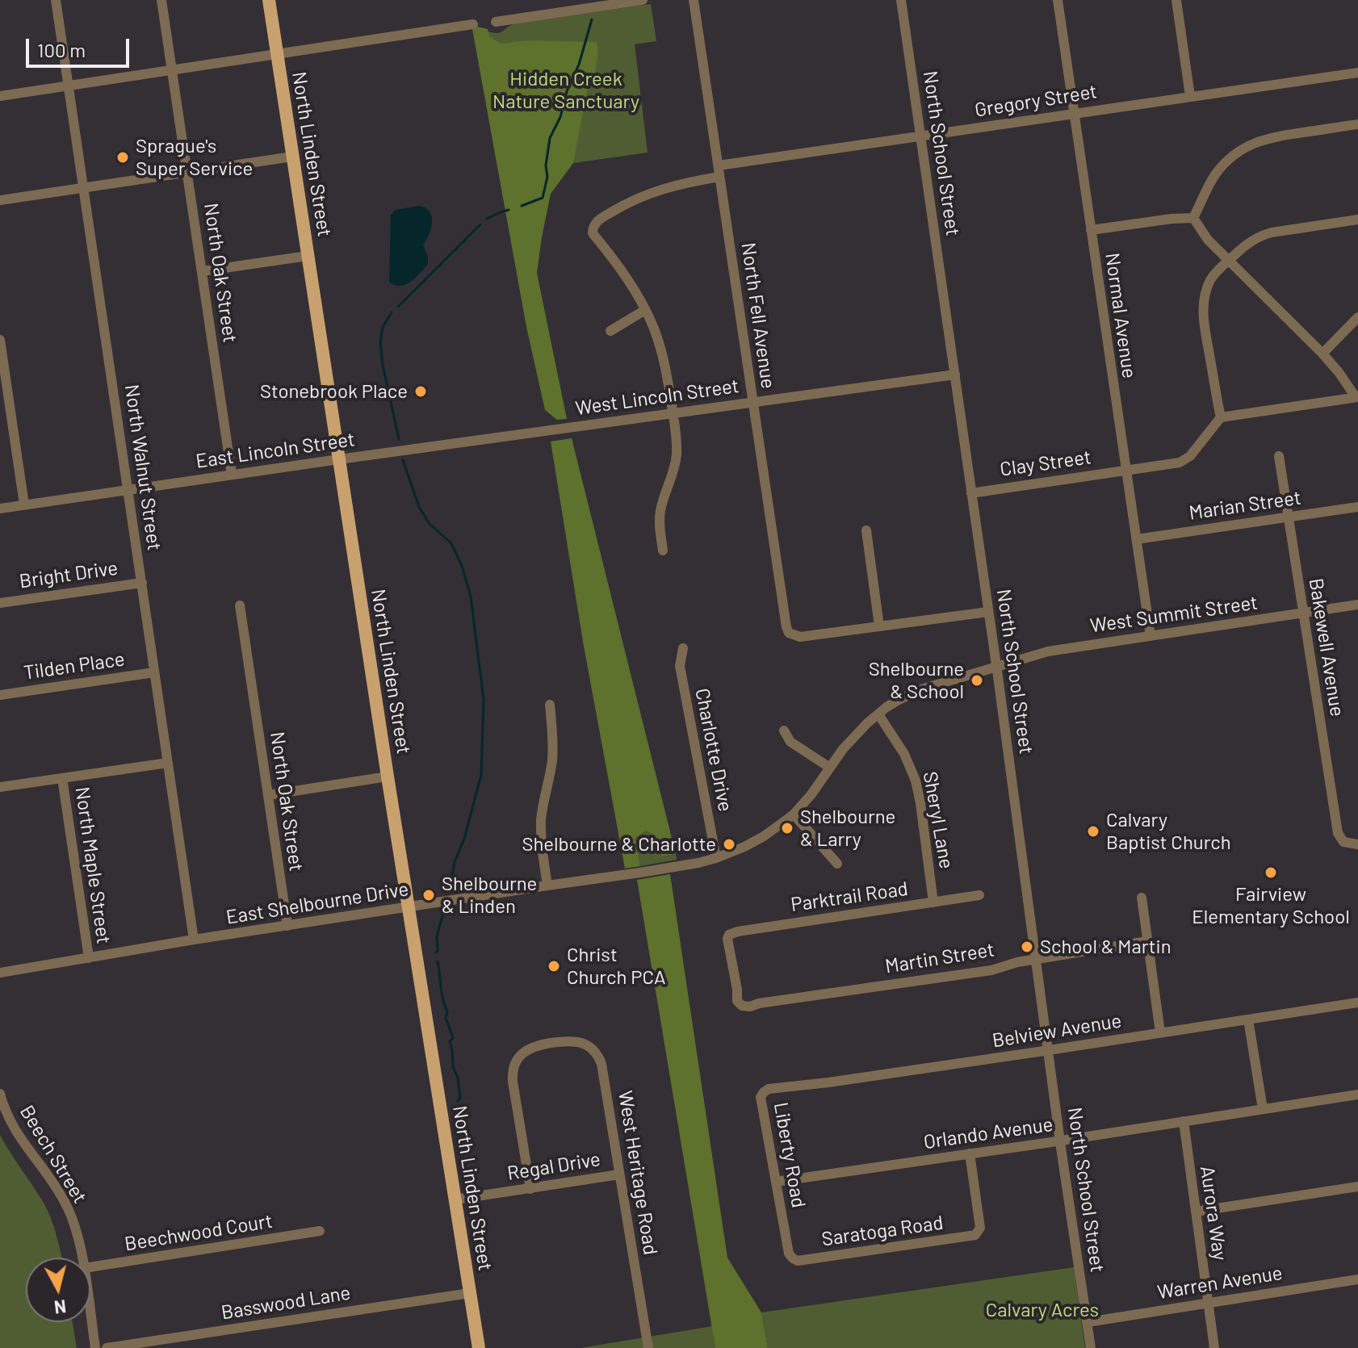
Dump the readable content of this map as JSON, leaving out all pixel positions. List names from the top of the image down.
{
  "streets": {
    "main road": ["North Linden Street"],
    "street": [
      "Gregory Street",
      "North School Street",
      "North Oak Street",
      "North Fell Avenue",
      "Normal Avenue",
      "West Lincoln Street",
      "East Lincoln Street",
      "Clay Street",
      "North Walnut Street",
      "Marian Street",
      "Bright Drive",
      "West Summit Street",
      "Bakewell Avenue",
      "Tilden Place",
      "Charlotte Drive",
      "Sheryl Lane",
      "North Maple Street",
      "Parktrail Road",
      "East Shelbourne Drive",
      "Martin Street",
      "Belview Avenue",
      "Orlando Avenue",
      "Beech Street",
      "Liberty Road",
      "Regal Drive",
      "West Heritage Road",
      "Aurora Way",
      "Saratoga Road",
      "Beechwood Court",
      "Warren Avenue",
      "Basswood Lane"
    ]
  },
  "crossings": [
    ["Gregory Street", "North School Street"],
    ["Gregory Street", "North Fell Avenue"],
    ["Gregory Street", "Normal Avenue"],
    ["North School Street", "West Lincoln Street"],
    ["North School Street", "Clay Street"],
    ["North School Street", "West Summit Street"],
    ["North School Street", "Martin Street"],
    ["North School Street", "Belview Avenue"],
    ["North School Street", "Orlando Avenue"],
    ["North School Street", "Warren Avenue"],
    ["North Linden Street", "East Lincoln Street"],
    ["North Linden Street", "East Shelbourne Drive"],
    ["North Linden Street", "Regal Drive"],
    ["North Linden Street", "Basswood Lane"],
    ["North Oak Street", "East Lincoln Street"],
    ["North Oak Street", "East Shelbourne Drive"],
    ["North Fell Avenue", "West Lincoln Street"],
    ["Normal Avenue", "Clay Street"],
    ["Normal Avenue", "Marian Street"],
    ["Normal Avenue", "West Summit Street"],
    ["West Lincoln Street", "East Lincoln Street"],
    ["East Lincoln Street", "North Walnut Street"],
    ["North Walnut Street", "Bright Drive"],
    ["North Walnut Street", "Tilden Place"],
    ["North Walnut Street", "East Shelbourne Drive"],
    ["Marian Street", "Bakewell Avenue"],
    ["West Summit Street", "Bakewell Avenue"],
    ["West Summit Street", "Sheryl Lane"],
    ["West Summit Street", "East Shelbourne Drive"],
    ["Charlotte Drive", "East Shelbourne Drive"],
    ["Sheryl Lane", "Parktrail Road"],
    ["North Maple Street", "East Shelbourne Drive"],
    ["Parktrail Road", "Martin Street"],
    ["Belview Avenue", "Liberty Road"],
    ["Orlando Avenue", "Liberty Road"],
    ["Orlando Avenue", "Aurora Way"],
    ["Orlando Avenue", "Saratoga Road"],
    ["Liberty Road", "Saratoga Road"],
    ["Regal Drive", "West Heritage Road"],
    ["Aurora Way", "Warren Avenue"]
  ],
  "parks": ["Hidden Creek Nature Sanctuary", "Calvary Acres"],
  "places": [
    "Sprague's Super Service",
    "Stonebrook Place",
    "Shelbourne & School",
    "Shelbourne & Larry",
    "Calvary Baptist Church",
    "Shelbourne & Charlotte",
    "Fairview Elementary School",
    "Shelbourne & Linden",
    "School & Martin",
    "Christ Church PCA"
  ],
  "scale_bar": "100 m",
  "north": "bottom"
}
